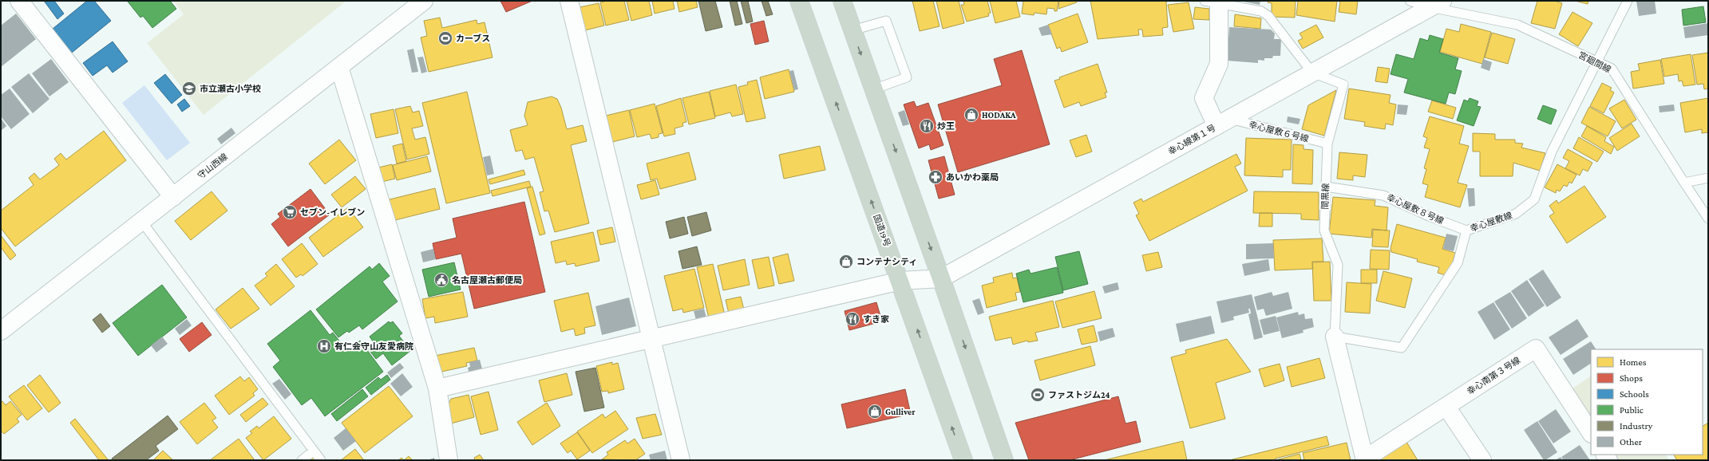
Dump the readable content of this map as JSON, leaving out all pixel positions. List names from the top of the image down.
{
  "streets": {
    "highway": ["国道19号"],
    "street": [
      "幸心線第１号",
      "守山西線",
      "間黒線",
      "幸心南第３号線"
    ],
    "lane": [
      "宮廻間線",
      "幸心屋敷６号線",
      "幸心屋敷８号線",
      "幸心屋敷線"
    ]
  },
  "crossings": [
    ["宮廻間線", "幸心線第１号"],
    ["宮廻間線", "幸心屋敷線"],
    ["幸心屋敷６号線", "幸心線第１号"],
    ["幸心屋敷６号線", "間黒線"],
    ["幸心線第１号", "間黒線"],
    ["間黒線", "幸心屋敷８号線"],
    ["間黒線", "幸心屋敷線"],
    ["間黒線", "幸心南第３号線"],
    ["幸心屋敷８号線", "幸心屋敷線"]
  ],
  "places": {
    "sports": ["カーブス", "ファストジム24"],
    "school or university": ["市立瀬古小学校"],
    "shop": ["HODAKA", "コンテナシティ", "Gulliver"],
    "restaurant": ["炒王", "すき家"],
    "pharmacy": ["あいかわ薬局"],
    "supermarket": ["セブン-イレブン"],
    "public building": ["名古屋瀬古郵便局"],
    "hospital": ["有仁会守山友愛病院"]
  },
  "legend": [
    "Homes",
    "Shops",
    "Schools",
    "Public",
    "Industry",
    "Other"
  ]
}
